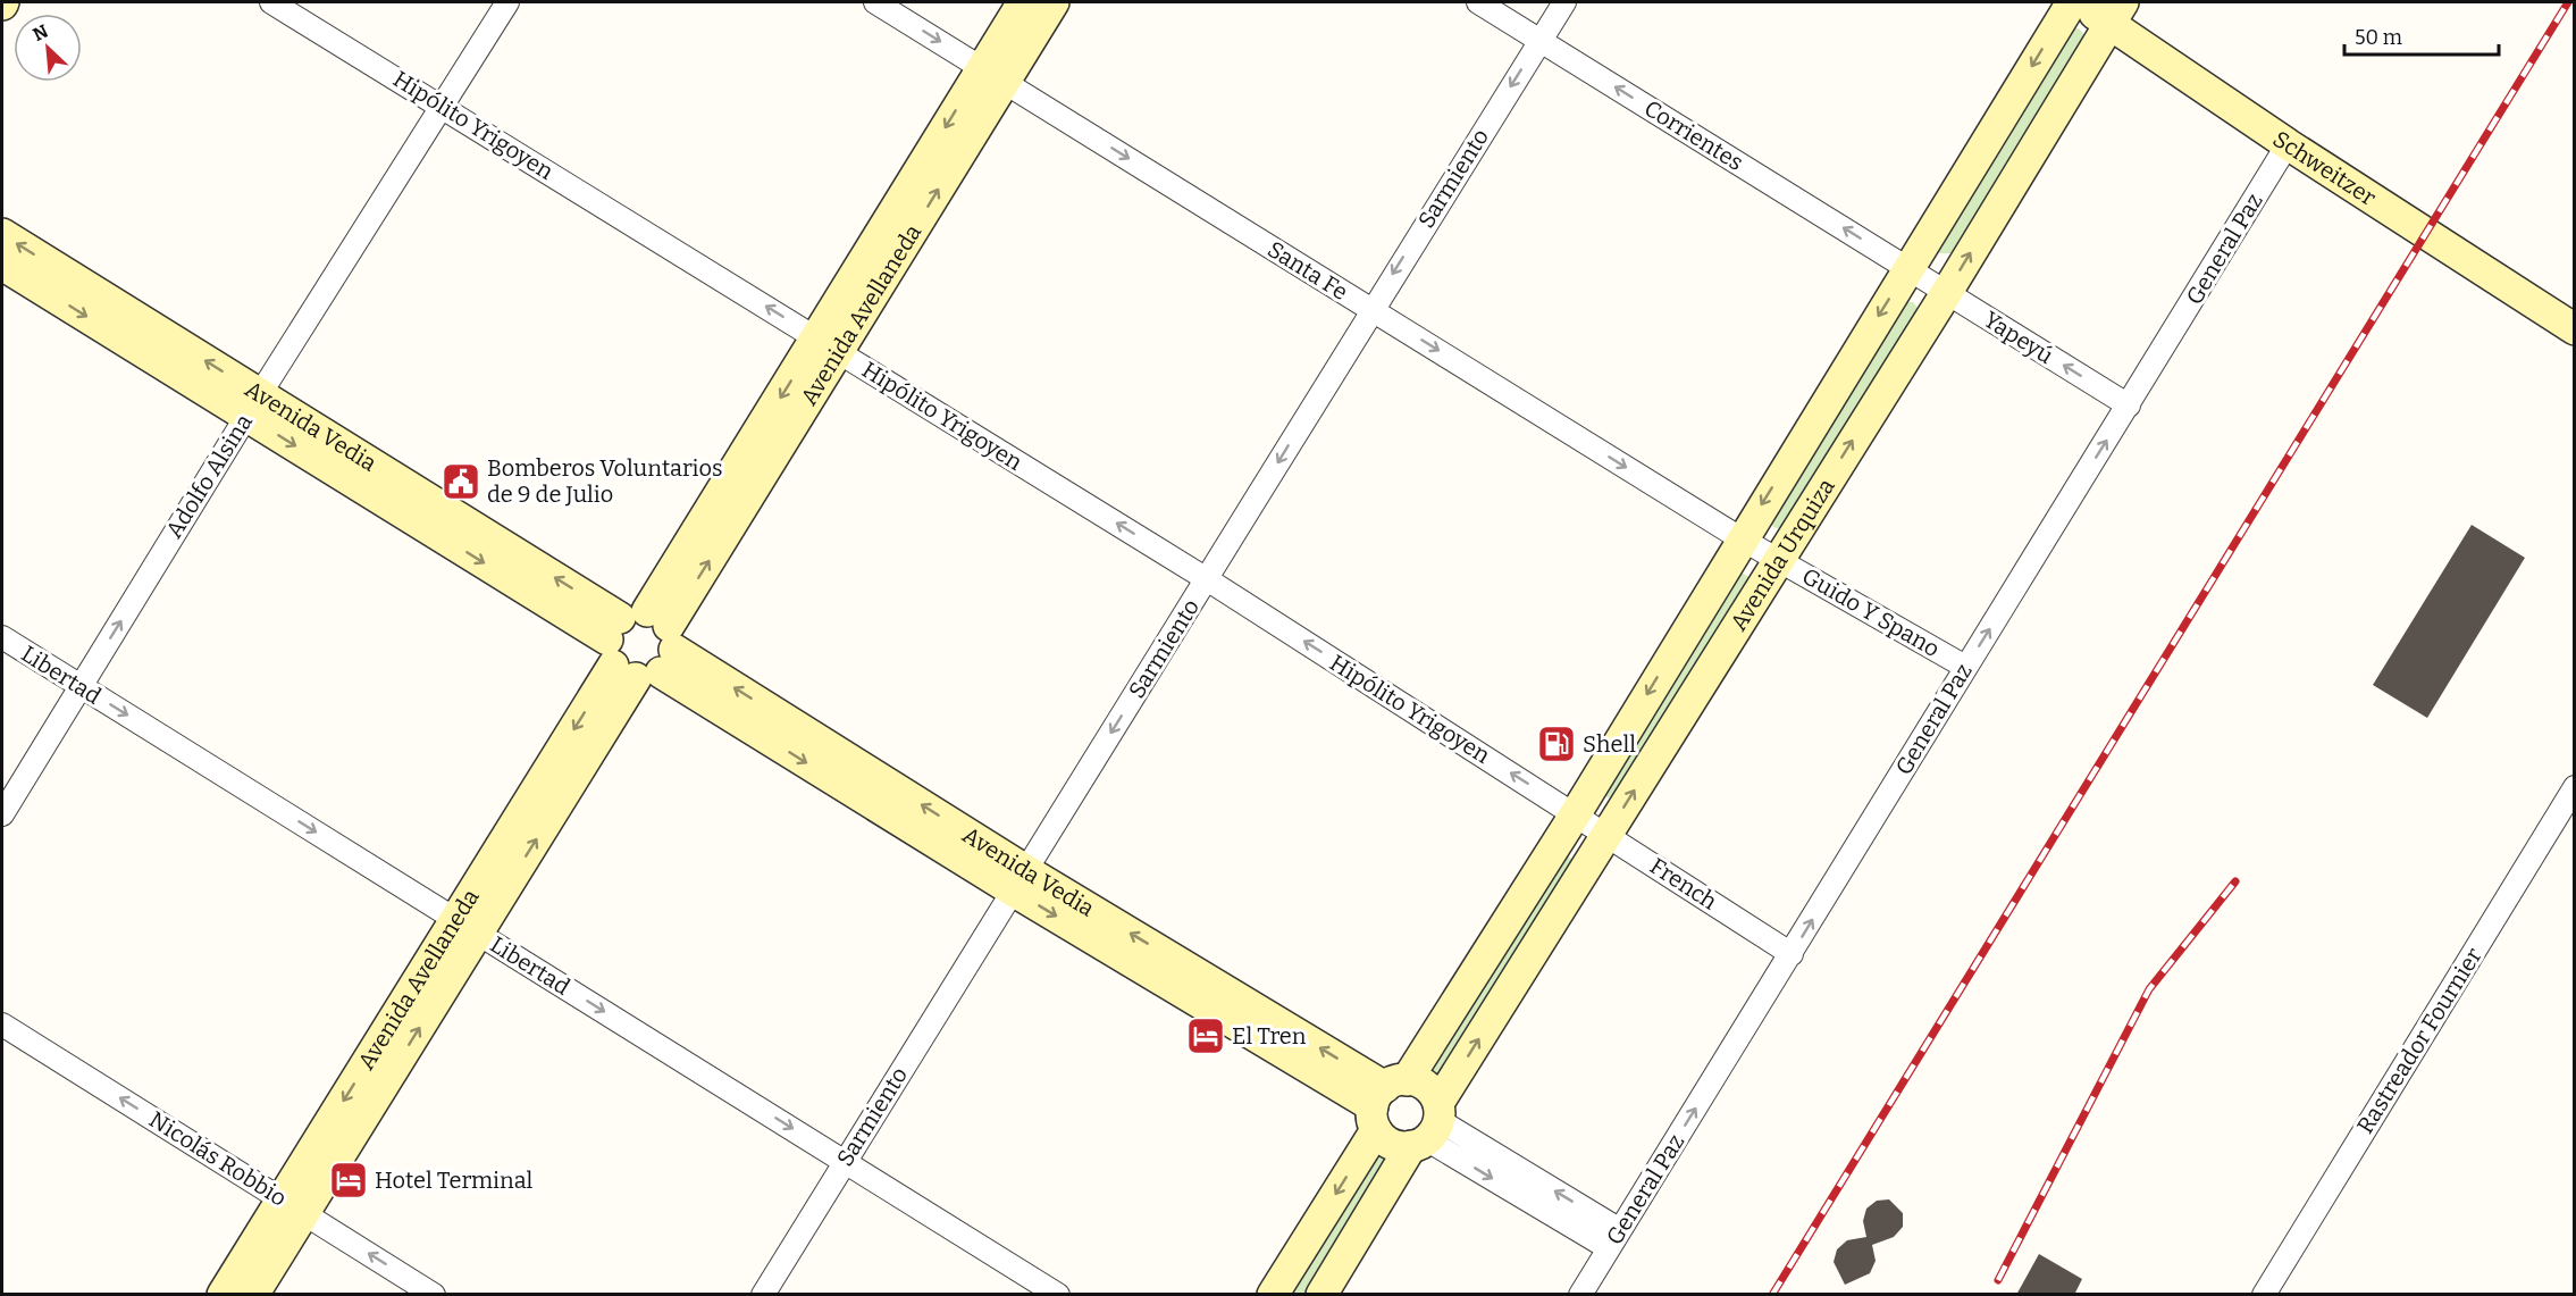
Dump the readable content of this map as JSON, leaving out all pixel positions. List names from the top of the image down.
{
  "streets": {
    "main road": [
      "Schweitzer",
      "Avenida Avellaneda",
      "Avenida Vedia",
      "Avenida Urquiza"
    ],
    "street": [
      "Hipólito Yrigoyen",
      "Corrientes",
      "Sarmiento",
      "General Paz",
      "Santa Fe",
      "Yapeyú",
      "Adolfo Alsina",
      "Guido Y Spano",
      "Libertad",
      "French",
      "Rastreador Fournier",
      "Nicolás Robbio"
    ]
  },
  "crossings": [
    ["Hipólito Yrigoyen", "Sarmiento"],
    ["Hipólito Yrigoyen", "Avenida Avellaneda"],
    ["Hipólito Yrigoyen", "Adolfo Alsina"],
    ["Hipólito Yrigoyen", "Avenida Urquiza"],
    ["Hipólito Yrigoyen", "French"],
    ["Corrientes", "Sarmiento"],
    ["Corrientes", "Yapeyú"],
    ["Corrientes", "Avenida Urquiza"],
    ["Schweitzer", "General Paz"],
    ["Schweitzer", "Avenida Urquiza"],
    ["Sarmiento", "Santa Fe"],
    ["Sarmiento", "Avenida Vedia"],
    ["Sarmiento", "Libertad"],
    ["General Paz", "Yapeyú"],
    ["General Paz", "Guido Y Spano"],
    ["General Paz", "French"],
    ["Santa Fe", "Avenida Avellaneda"],
    ["Santa Fe", "Avenida Urquiza"],
    ["Santa Fe", "Guido Y Spano"],
    ["Avenida Avellaneda", "Avenida Vedia"],
    ["Avenida Avellaneda", "Libertad"],
    ["Avenida Avellaneda", "Nicolás Robbio"],
    ["Yapeyú", "Avenida Urquiza"],
    ["Avenida Vedia", "Adolfo Alsina"],
    ["Avenida Vedia", "Avenida Urquiza"],
    ["Adolfo Alsina", "Libertad"],
    ["Avenida Urquiza", "Guido Y Spano"],
    ["Avenida Urquiza", "French"]
  ],
  "one_way": [
    "Hipólito Yrigoyen",
    "Corrientes",
    "Sarmiento",
    "General Paz",
    "Santa Fe",
    "Yapeyú",
    "Libertad",
    "Nicolás Robbio"
  ],
  "places": {
    "public building": ["Bomberos Voluntarios de 9 de Julio"],
    "fuel station": ["Shell"],
    "hotel": ["El Tren", "Hotel Terminal"]
  },
  "scale_bar": "50 m",
  "north": "top left"
}
